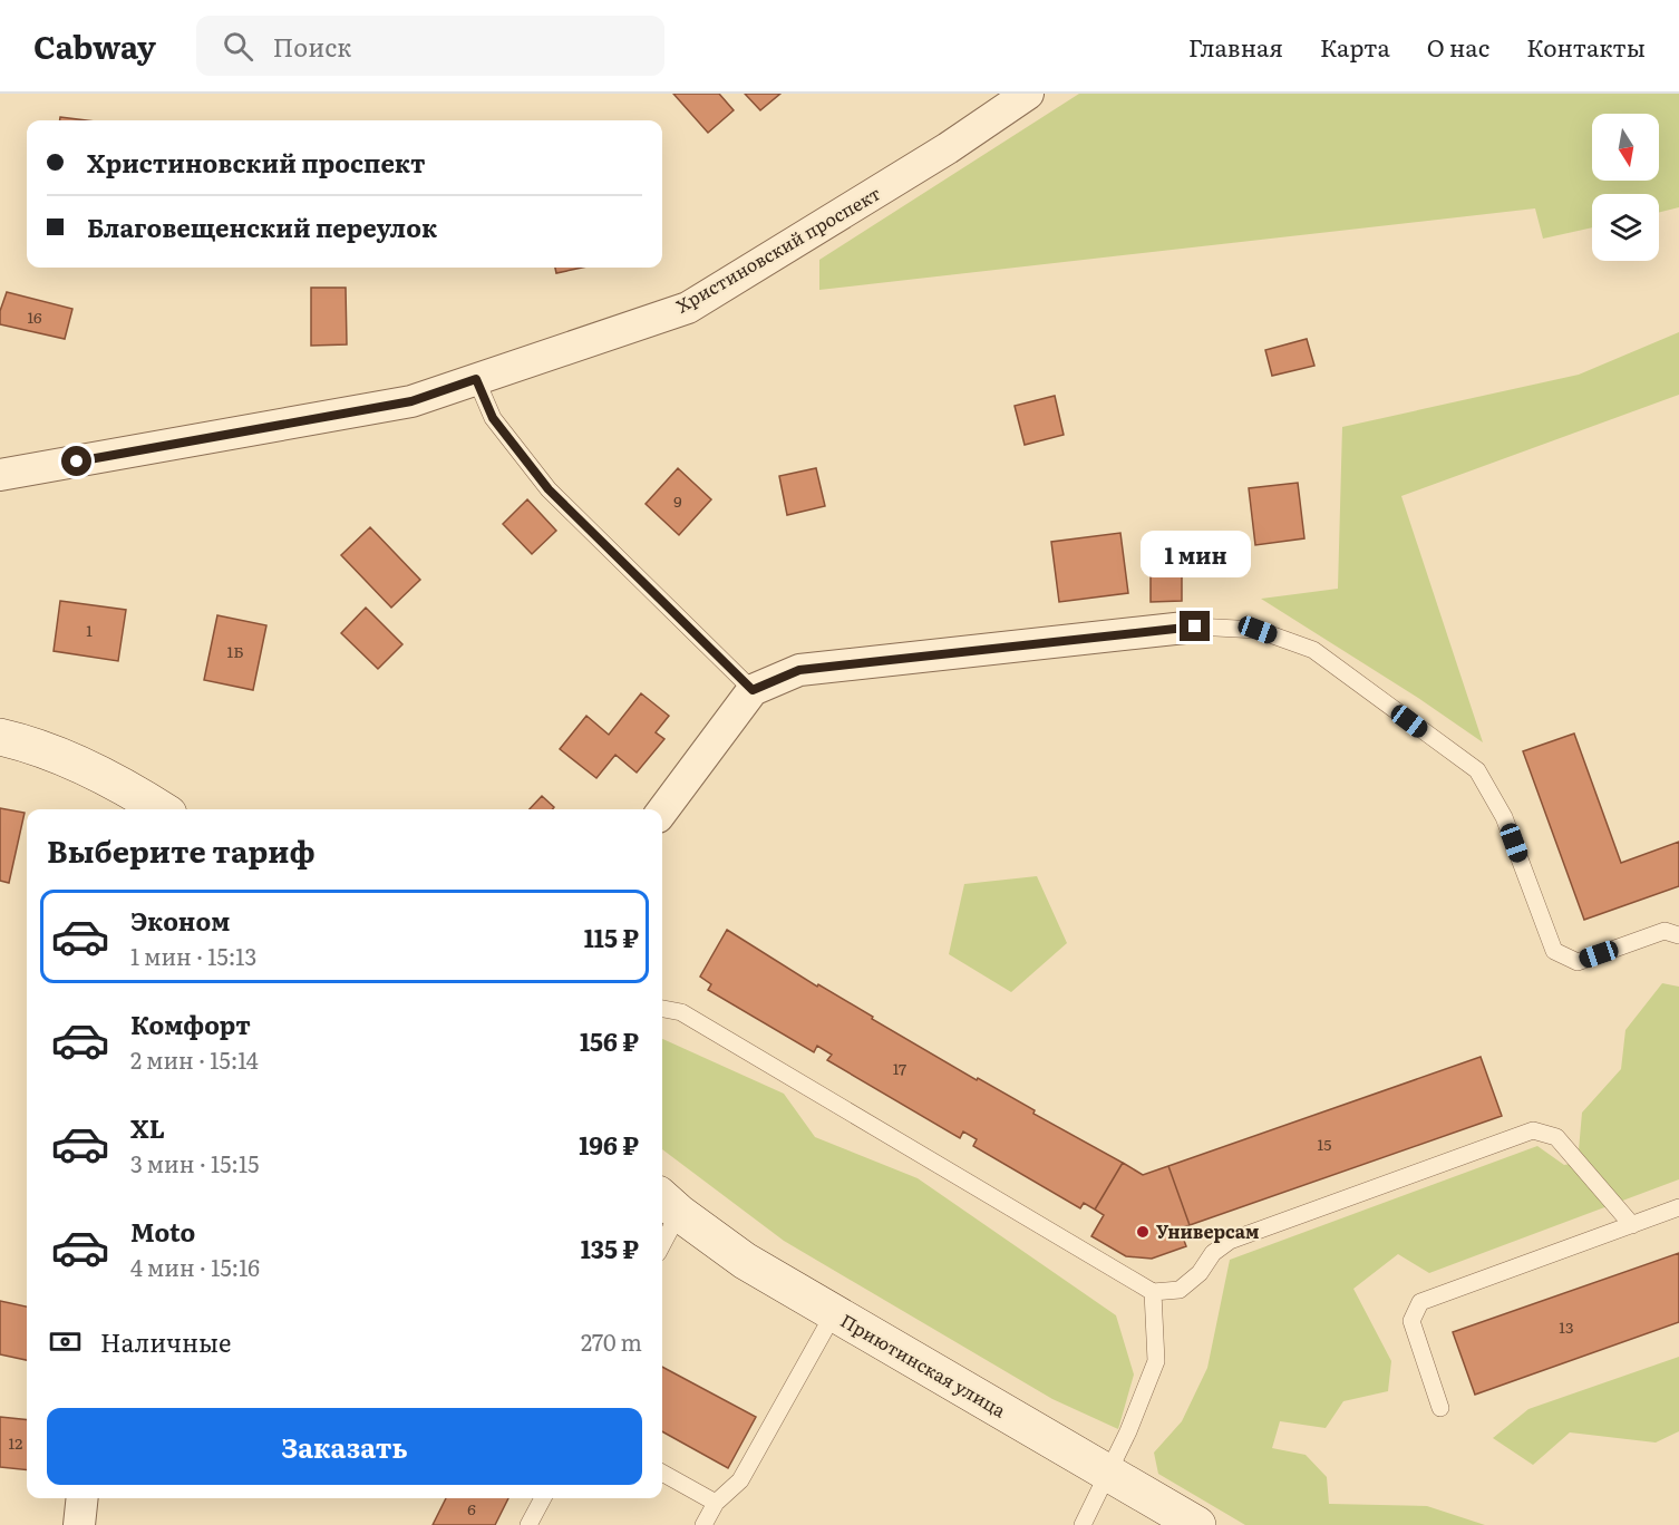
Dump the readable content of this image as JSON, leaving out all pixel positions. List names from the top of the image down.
{
  "streets": {
    "street": ["Христиновский проспект", "Приютинская улица"]
  },
  "places": ["Универсам"],
  "house_numbers": [
    "16",
    "9",
    "1",
    "1Б",
    "17",
    "15",
    "13",
    "12",
    "6"
  ],
  "north": "bottom",
  "page": {
    "header": "Cabway",
    "search": "Поиск",
    "nav": [
      "Главная",
      "Карта",
      "О нас",
      "Контакты"
    ],
    "banner": ["Христиновский проспект", "Благовещенский переулок"],
    "bubble": "1 мин",
    "heading": "Выберите тариф",
    "list": [
      {
        "name": "Эконом",
        "note": "1 мин · 15:13",
        "value": "115 ₽"
      },
      {
        "name": "Комфорт",
        "note": "2 мин · 15:14",
        "value": "156 ₽"
      },
      {
        "name": "XL",
        "note": "3 мин · 15:15",
        "value": "196 ₽"
      },
      {
        "name": "Moto",
        "note": "4 мин · 15:16",
        "value": "135 ₽"
      }
    ],
    "pay": ["Наличные", "270 m"],
    "buttons": "Заказать"
  }
}
